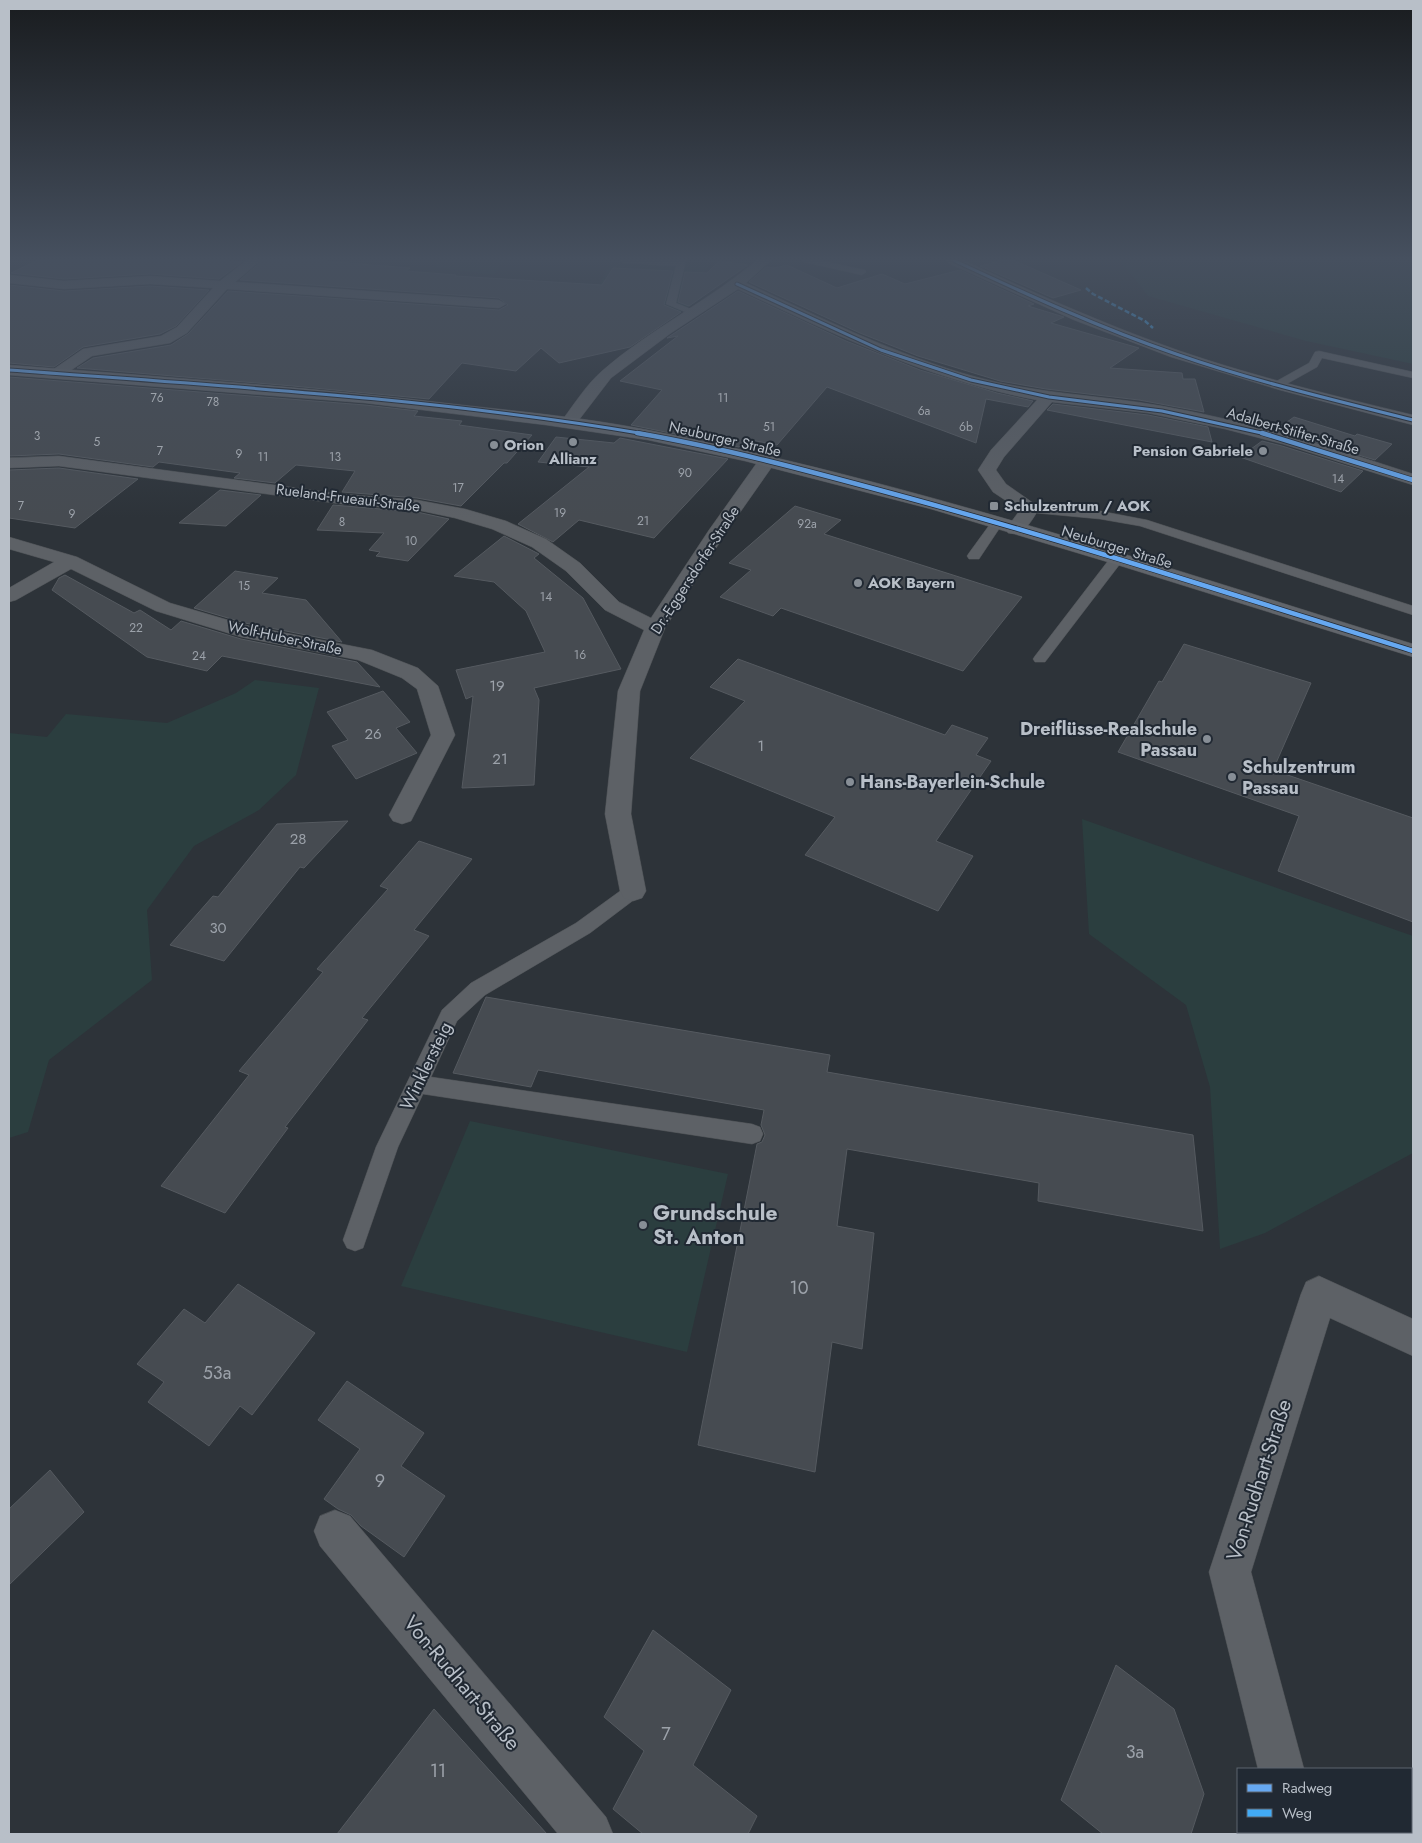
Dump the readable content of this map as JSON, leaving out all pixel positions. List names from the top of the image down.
{
  "streets": {
    "street": [
      "Adalbert-Stifter-Straße",
      "Neuburger Straße",
      "Rueland-Frueauf-Straße",
      "Dr.-Eggersdorfer-Straße",
      "Wolf-Huber-Straße",
      "Von-Rudhart-Straße"
    ],
    "lane": ["Winklersteig"]
  },
  "crossings": [
    ["Neuburger Straße", "Dr.-Eggersdorfer-Straße"],
    ["Rueland-Frueauf-Straße", "Dr.-Eggersdorfer-Straße"],
    ["Dr.-Eggersdorfer-Straße", "Winklersteig"]
  ],
  "places": {
    "other": [
      "Allianz",
      "Orion",
      "Pension Gabriele",
      "AOK Bayern",
      "Dreiflüsse-Realschule Passau",
      "Schulzentrum Passau",
      "Hans-Bayerlein-Schule",
      "Grundschule St. Anton"
    ],
    "transit": ["Schulzentrum / AOK"]
  },
  "house_numbers": [
    "76",
    "11",
    "78",
    "6a",
    "51",
    "6b",
    "3",
    "5",
    "7",
    "9",
    "11",
    "13",
    "90",
    "14",
    "17",
    "7",
    "19",
    "9",
    "21",
    "8",
    "92a",
    "10",
    "15",
    "14",
    "22",
    "16",
    "24",
    "19",
    "26",
    "1",
    "21",
    "28",
    "30",
    "10",
    "53a",
    "9",
    "7",
    "3a",
    "11"
  ],
  "legend": ["Radweg", "Weg"]
}
